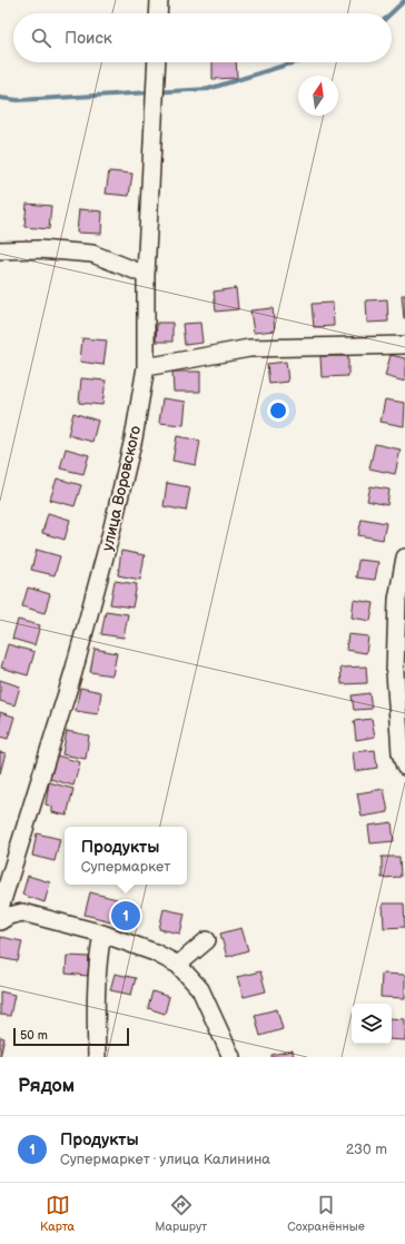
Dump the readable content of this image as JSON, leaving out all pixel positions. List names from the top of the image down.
{
  "streets": {
    "street": ["улица Воровского"]
  },
  "scale_bar": "50 m",
  "north": "top",
  "page": {
    "search": "Поиск",
    "popup": ["Продукты", "Супермаркет"],
    "pins": "1",
    "scale": "50 m",
    "heading": "Рядом",
    "list": [
      {
        "mark": "1",
        "name": "Продукты",
        "note": "Супермаркет · улица Калинина",
        "value": "230 m"
      }
    ],
    "nav": ["Карта", "Маршрут", "Сохранённые"]
  }
}
